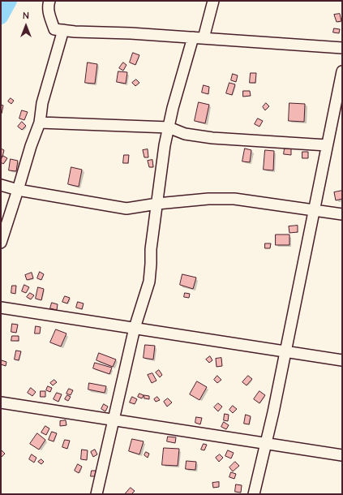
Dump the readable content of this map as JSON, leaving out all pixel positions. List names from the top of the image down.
{
  "north": "top"
}
